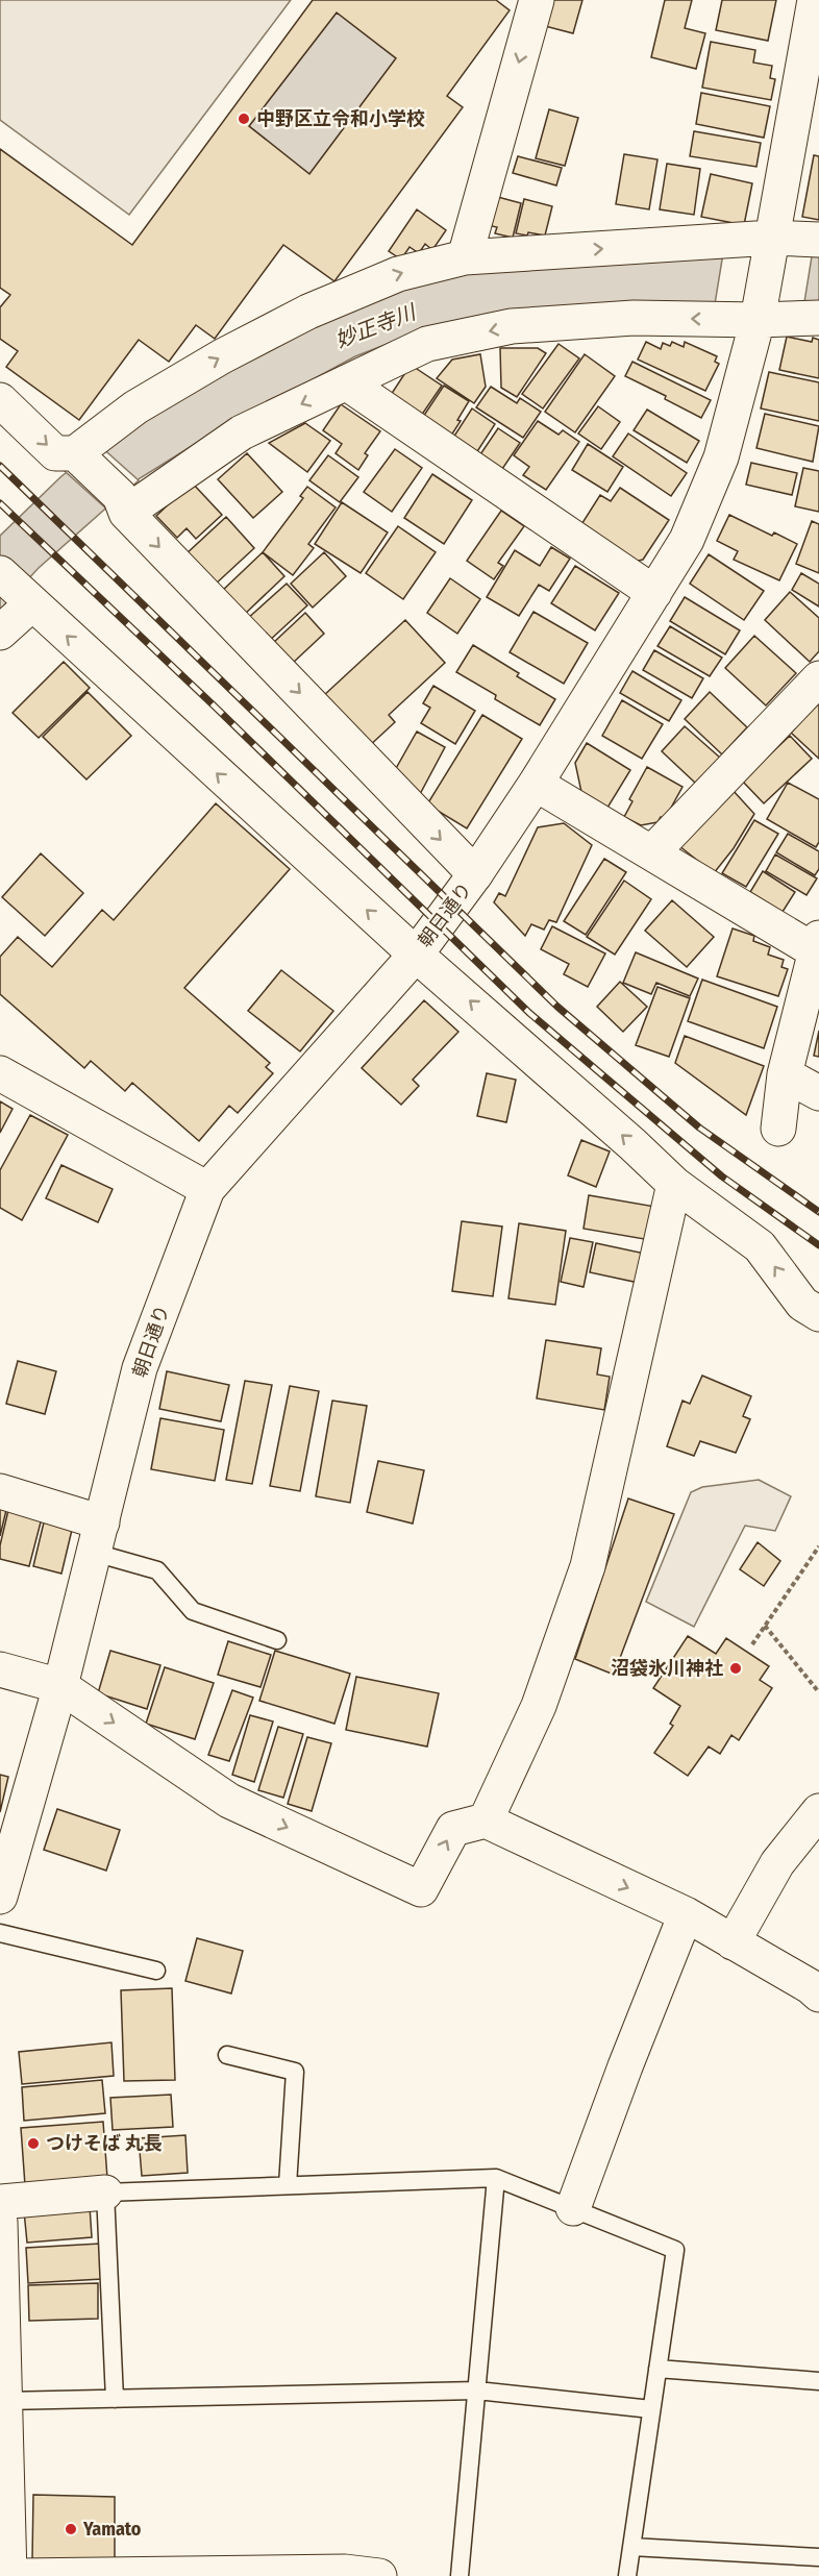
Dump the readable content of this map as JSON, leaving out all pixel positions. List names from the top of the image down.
{
  "streets": {
    "street": ["朝日通り"]
  },
  "water": ["妙正寺川"],
  "places": [
    "中野区立令和小学校",
    "沼袋氷川神社",
    "つけそば 丸長",
    "Yamato"
  ]
}
